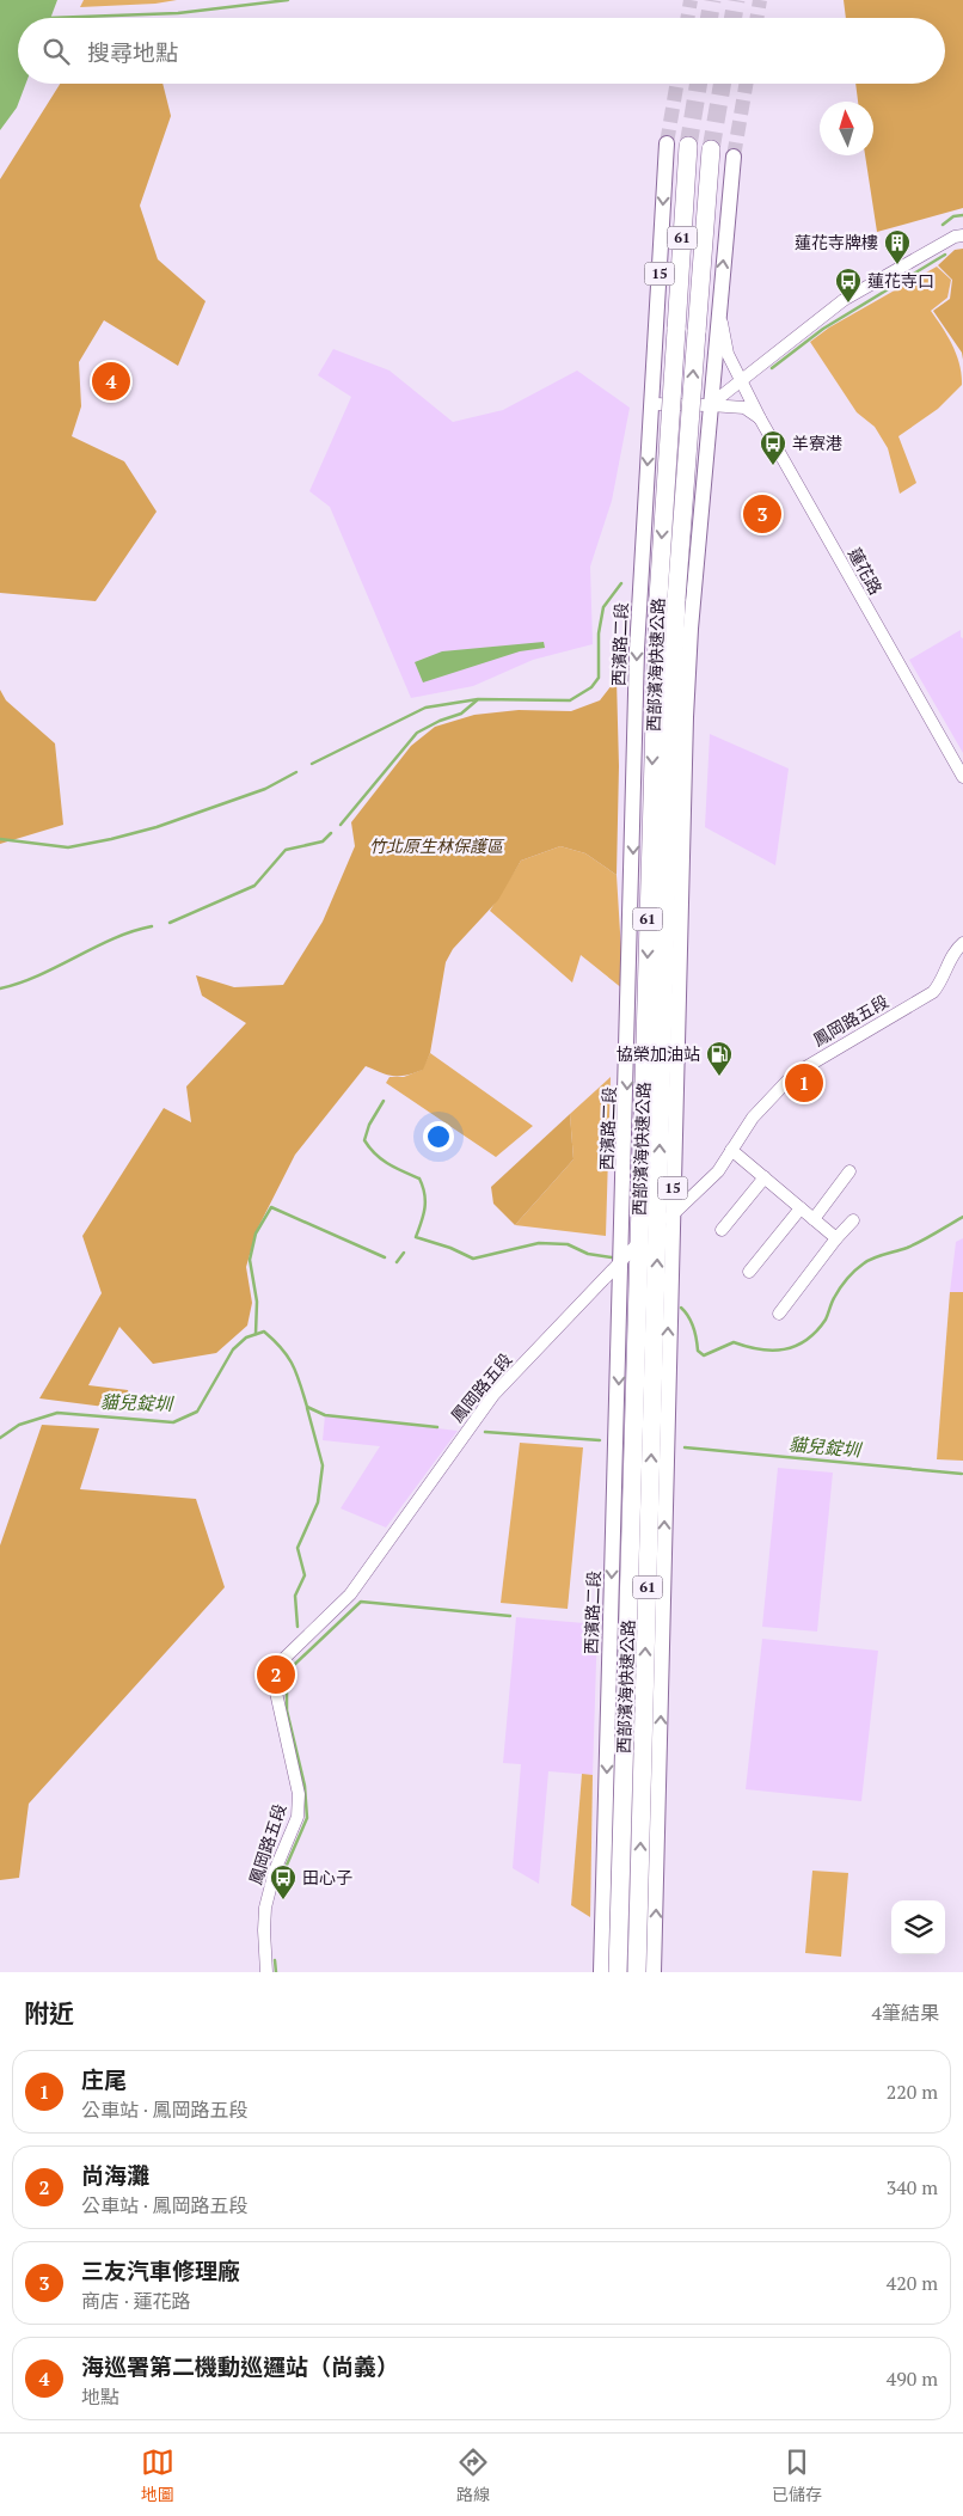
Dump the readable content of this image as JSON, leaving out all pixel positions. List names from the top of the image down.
{
  "streets": {
    "highway": ["61", "西部濱海快速公路"],
    "main road": ["15", "西濱路二段"],
    "street": ["蓮花路", "鳳岡路五段"]
  },
  "crossings": [
    ["15", "蓮花路"],
    ["15", "鳳岡路五段"],
    ["西濱路二段", "鳳岡路五段"],
    ["西部濱海快速公路", "鳳岡路五段"]
  ],
  "water": ["貓兒錠圳"],
  "parks": ["竹北原生林保護區"],
  "places": {
    "building": ["蓮花寺牌樓"],
    "bus stop": ["蓮花寺口", "羊寮港", "田心子"],
    "fuel station": ["協榮加油站"]
  },
  "north": "top",
  "page": {
    "search": "搜尋地點",
    "pins": [
      "4",
      "3",
      "1",
      "2"
    ],
    "heading": ["附近", "4筆結果"],
    "list": [
      {
        "mark": "1",
        "name": "庄尾",
        "note": "公車站 · 鳳岡路五段",
        "value": "220 m"
      },
      {
        "mark": "2",
        "name": "尚海灘",
        "note": "公車站 · 鳳岡路五段",
        "value": "340 m"
      },
      {
        "mark": "3",
        "name": "三友汽車修理廠",
        "note": "商店 · 蓮花路",
        "value": "420 m"
      },
      {
        "mark": "4",
        "name": "海巡署第二機動巡邏站（尚義）",
        "note": "地點",
        "value": "490 m"
      }
    ],
    "nav": ["地圖", "路線", "已儲存"]
  }
}
